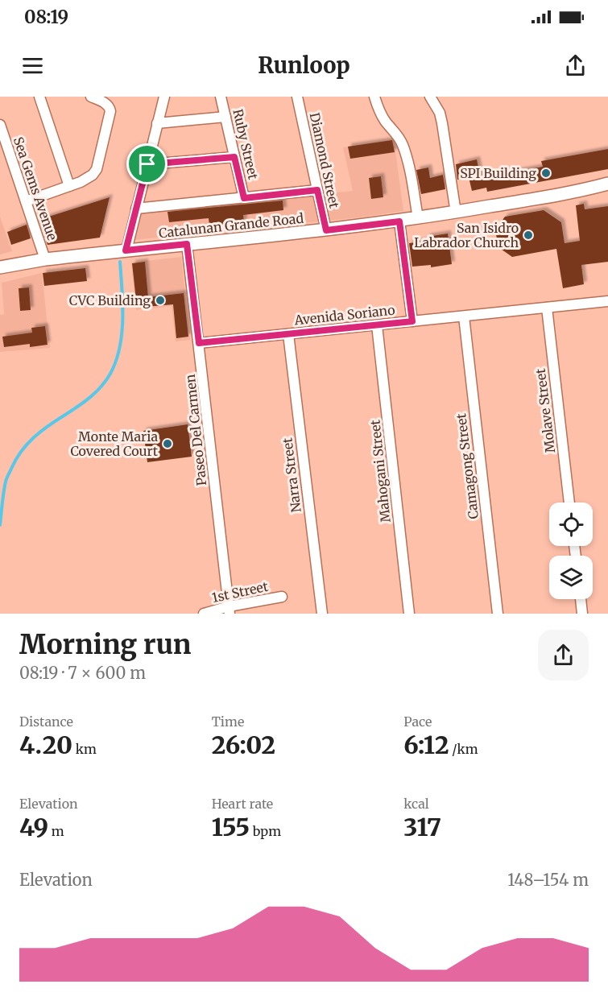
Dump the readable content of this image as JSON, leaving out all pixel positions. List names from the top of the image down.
{
  "streets": {
    "main road": ["Catalunan Grande Road"],
    "street": [
      "Ruby Street",
      "Diamond Street",
      "Sea Gems Avenue",
      "Avenida Soriano",
      "Molave Street",
      "Paseo Del Carmen",
      "Camagong Street",
      "Mahogani Street",
      "Narra Street",
      "1st Street"
    ]
  },
  "crossings": [
    ["Diamond Street", "Catalunan Grande Road"],
    ["Sea Gems Avenue", "Catalunan Grande Road"],
    ["Catalunan Grande Road", "Paseo Del Carmen"],
    ["Avenida Soriano", "Molave Street"],
    ["Avenida Soriano", "Paseo Del Carmen"],
    ["Avenida Soriano", "Camagong Street"],
    ["Avenida Soriano", "Mahogani Street"],
    ["Avenida Soriano", "Narra Street"],
    ["Paseo Del Carmen", "1st Street"]
  ],
  "places": [
    "SPI Building",
    "San Isidro Labrador Church",
    "CVC Building",
    "Monte Maria Covered Court"
  ],
  "page": {
    "status": "08:19",
    "header": "Runloop",
    "heading": ["Morning run", "08:19 · 7 × 600 m"],
    "stats": [
      ["Distance", "4.20 km"],
      ["Time", "26:02"],
      ["Pace", "6:12 /km"],
      ["Elevation", "49 m"],
      ["Heart rate", "155 bpm"],
      ["kcal", "317"]
    ],
    "chart": ["Elevation", "148–154 m"]
  }
}
